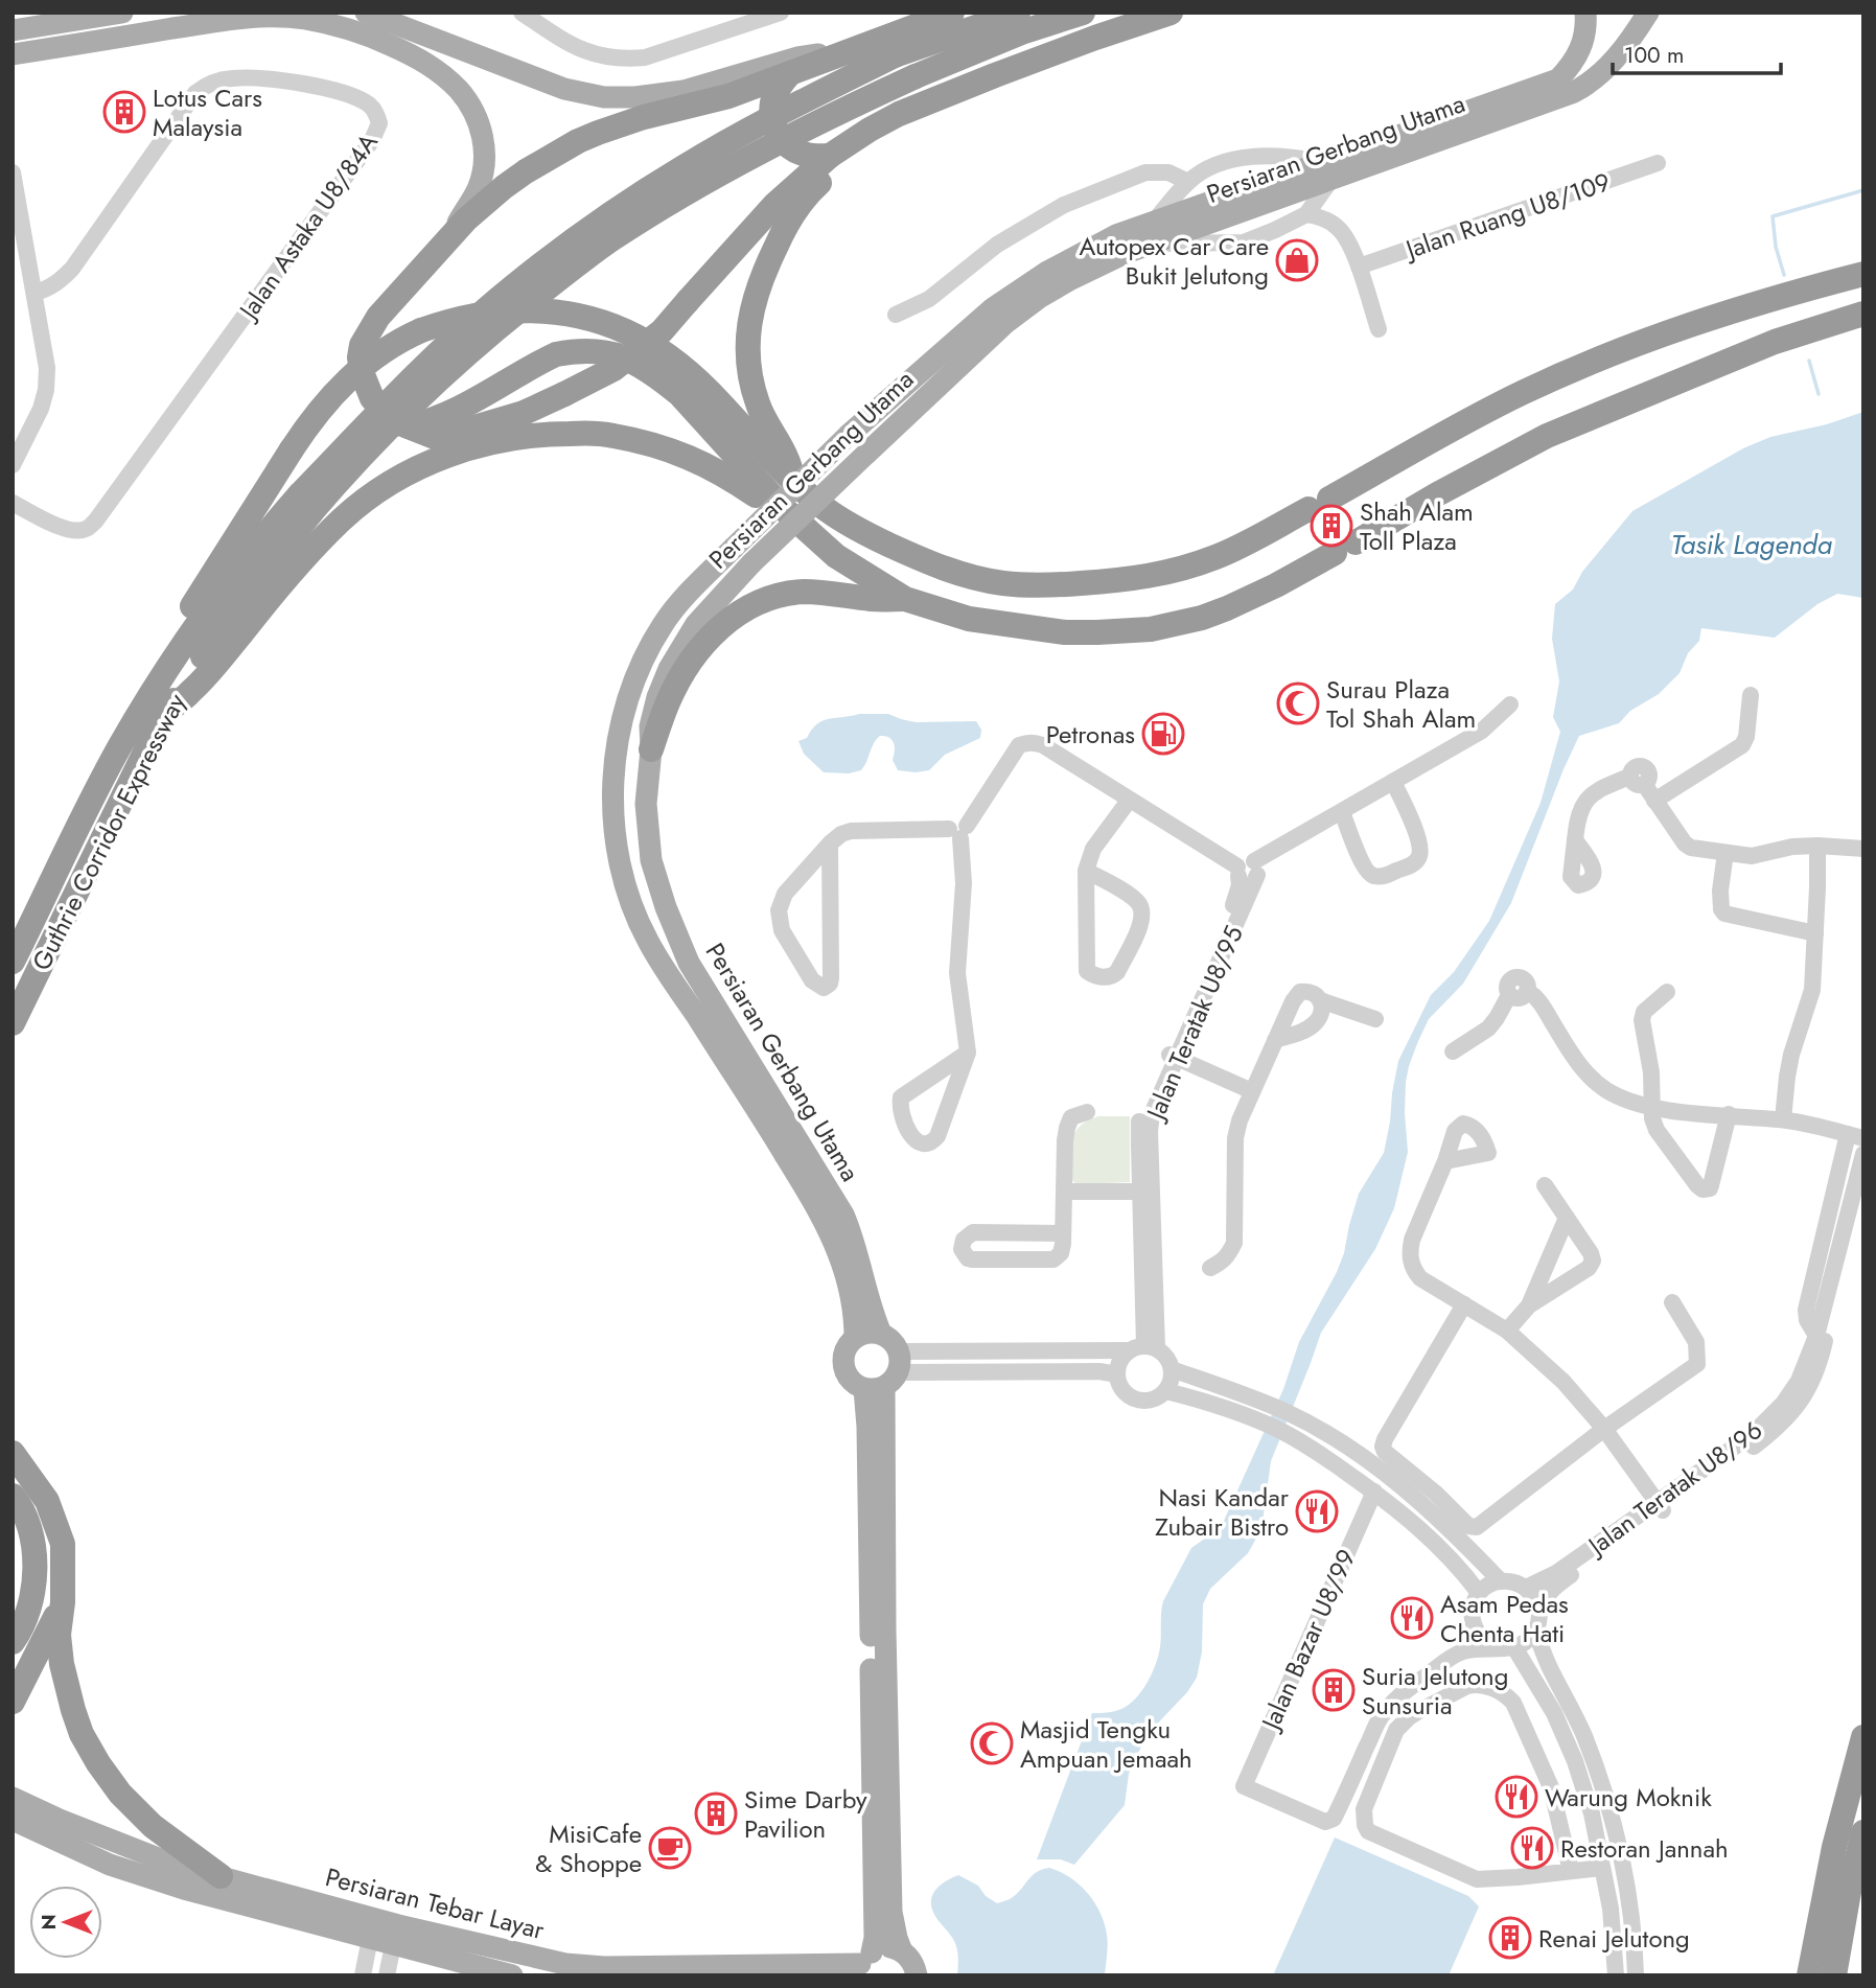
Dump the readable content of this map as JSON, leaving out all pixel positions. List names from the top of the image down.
{
  "streets": {
    "highway": ["Guthrie Corridor Expressway"],
    "main road": ["Persiaran Gerbang Utama", "Persiaran Tebar Layar"],
    "street": [
      "Jalan Ruang U8/109",
      "Jalan Astaka U8/84A",
      "Jalan Teratak U8/95",
      "Jalan Teratak U8/96",
      "Jalan Bazar U8/99"
    ]
  },
  "water": ["Tasik Lagenda"],
  "places": {
    "building": [
      "Lotus Cars Malaysia",
      "Shah Alam Toll Plaza",
      "Suria Jelutong Sunsuria",
      "Sime Darby Pavilion",
      "Renai Jelutong"
    ],
    "shop": ["Autopex Car Care Bukit Jelutong"],
    "mosque": ["Surau Plaza Tol Shah Alam", "Masjid Tengku Ampuan Jemaah"],
    "fuel station": ["Petronas"],
    "restaurant": [
      "Nasi Kandar Zubair Bistro",
      "Asam Pedas Chenta Hati",
      "Warung Moknik",
      "Restoran Jannah"
    ],
    "cafe": ["MisiCafe & Shoppe"]
  },
  "scale_bar": "100 m",
  "north": "left"
}
